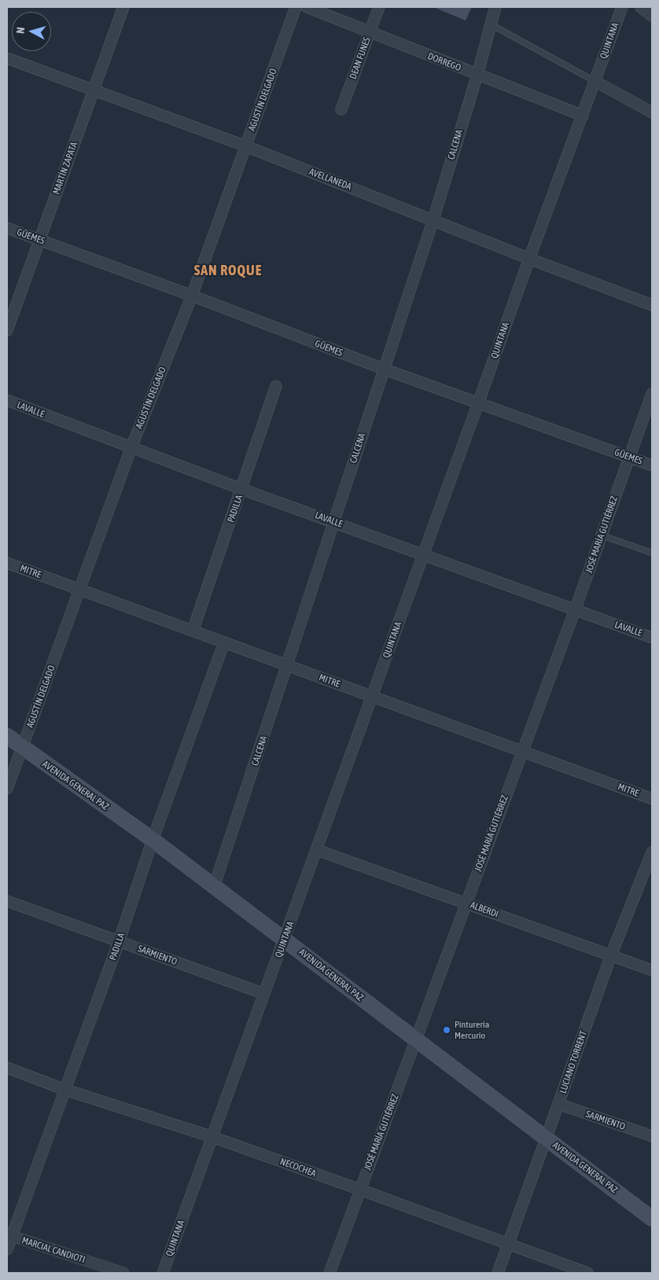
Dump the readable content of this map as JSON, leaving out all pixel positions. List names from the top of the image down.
{
  "streets": {
    "main road": ["AVENIDA GENERAL PAZ"],
    "street": [
      "QUINTANA",
      "DEAN FUNES",
      "DORREGO",
      "AGUSTÍN DELGADO",
      "CALCENA",
      "MARTÍN ZAPATA",
      "AVELLANEDA",
      "GÜEMES",
      "LAVALLE",
      "PADILLA",
      "JOSÉ MARÍA GUTIÉRREZ",
      "MITRE",
      "ALBERDI",
      "SARMIENTO",
      "LUCIANO TORRENT",
      "NECOCHEA",
      "MARCIAL CANDIOTI"
    ]
  },
  "crossings": [
    ["QUINTANA", "DORREGO"],
    ["QUINTANA", "AVELLANEDA"],
    ["QUINTANA", "GÜEMES"],
    ["QUINTANA", "LAVALLE"],
    ["QUINTANA", "MITRE"],
    ["QUINTANA", "AVENIDA GENERAL PAZ"],
    ["QUINTANA", "ALBERDI"],
    ["QUINTANA", "SARMIENTO"],
    ["QUINTANA", "NECOCHEA"],
    ["DEAN FUNES", "DORREGO"],
    ["DORREGO", "CALCENA"],
    ["AGUSTÍN DELGADO", "AVELLANEDA"],
    ["AGUSTÍN DELGADO", "GÜEMES"],
    ["AGUSTÍN DELGADO", "LAVALLE"],
    ["AGUSTÍN DELGADO", "MITRE"],
    ["AGUSTÍN DELGADO", "AVENIDA GENERAL PAZ"],
    ["CALCENA", "AVELLANEDA"],
    ["CALCENA", "GÜEMES"],
    ["CALCENA", "LAVALLE"],
    ["CALCENA", "MITRE"],
    ["CALCENA", "AVENIDA GENERAL PAZ"],
    ["MARTÍN ZAPATA", "AVELLANEDA"],
    ["MARTÍN ZAPATA", "GÜEMES"],
    ["GÜEMES", "JOSÉ MARÍA GUTIÉRREZ"],
    ["LAVALLE", "PADILLA"],
    ["LAVALLE", "JOSÉ MARÍA GUTIÉRREZ"],
    ["PADILLA", "MITRE"],
    ["PADILLA", "AVENIDA GENERAL PAZ"],
    ["PADILLA", "SARMIENTO"],
    ["PADILLA", "NECOCHEA"],
    ["PADILLA", "MARCIAL CANDIOTI"],
    ["JOSÉ MARÍA GUTIÉRREZ", "MITRE"],
    ["JOSÉ MARÍA GUTIÉRREZ", "AVENIDA GENERAL PAZ"],
    ["JOSÉ MARÍA GUTIÉRREZ", "ALBERDI"],
    ["JOSÉ MARÍA GUTIÉRREZ", "NECOCHEA"],
    ["AVENIDA GENERAL PAZ", "LUCIANO TORRENT"],
    ["ALBERDI", "LUCIANO TORRENT"],
    ["SARMIENTO", "LUCIANO TORRENT"],
    ["LUCIANO TORRENT", "NECOCHEA"]
  ],
  "districts": ["SAN ROQUE"],
  "places": ["Pinturería Mercurio"],
  "north": "left"
}
